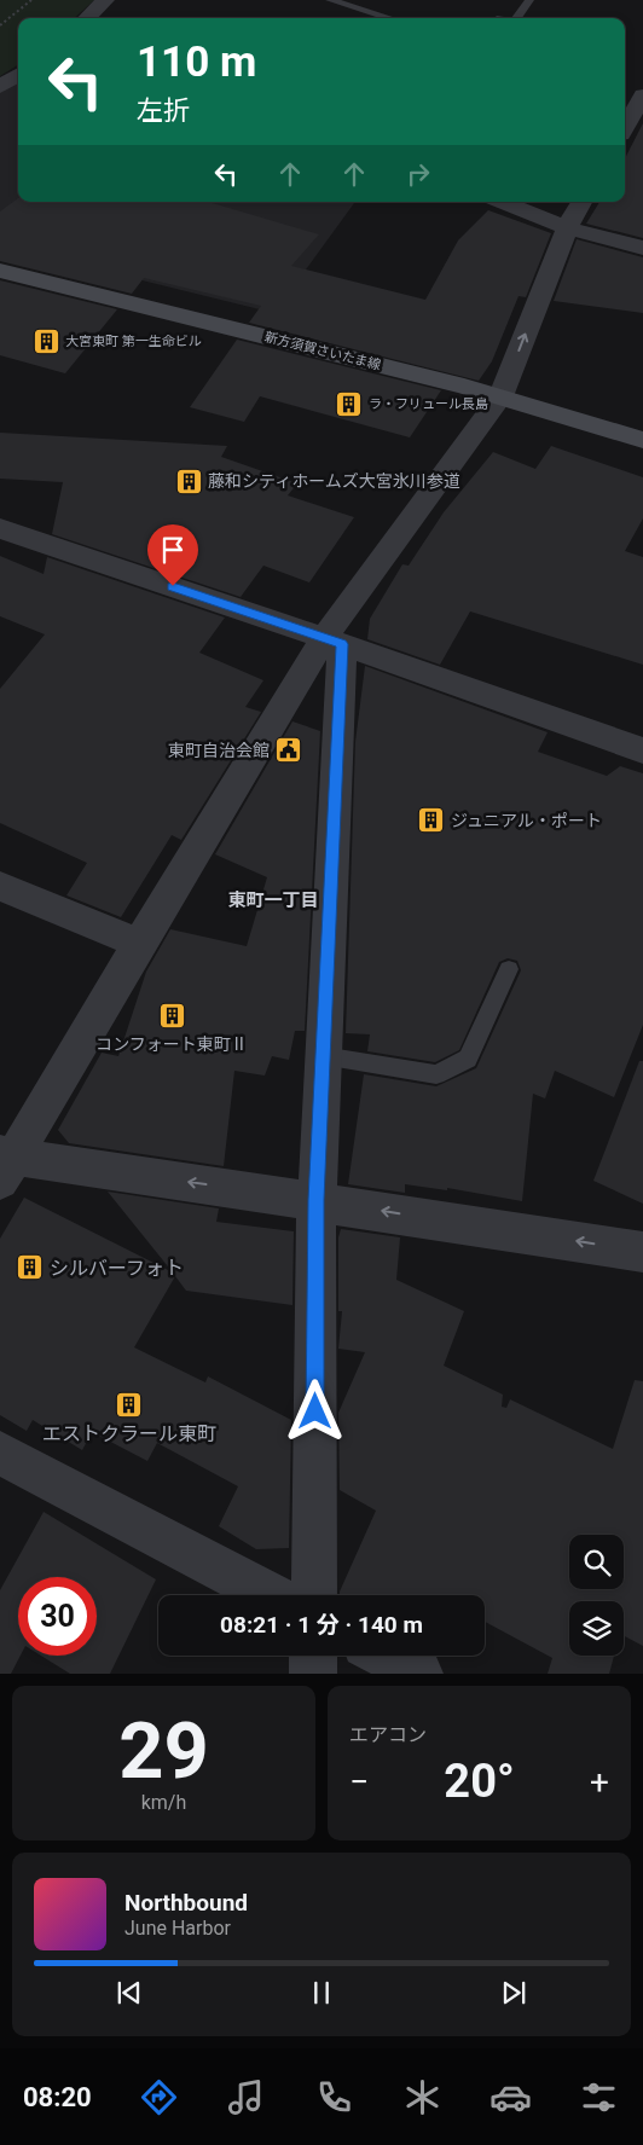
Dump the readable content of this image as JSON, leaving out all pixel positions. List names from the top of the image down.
{
  "streets": {
    "main road": ["新方須賀さいたま線"]
  },
  "districts": ["東町一丁目"],
  "places": {
    "building": [
      "大宮東町 第一生命ビル",
      "ラ・フリュール長島",
      "藤和シティホームズ大宮氷川参道",
      "ジュニアル・ポート",
      "コンフォート東町Ⅱ",
      "シルバーフォト",
      "エストクラール東町"
    ],
    "public building": ["東町自治会館"]
  },
  "page": {
    "turn": ["110 m", "左折"],
    "limit": "30",
    "trip": "08:21 · 1 分 · 140 m",
    "tile": [
      ["29", "km/h"],
      "エアコン"
    ],
    "heat": ["−", "20°", "+"],
    "song": ["Northbound", "June Harbor"],
    "tabs": "08:20"
  }
}
